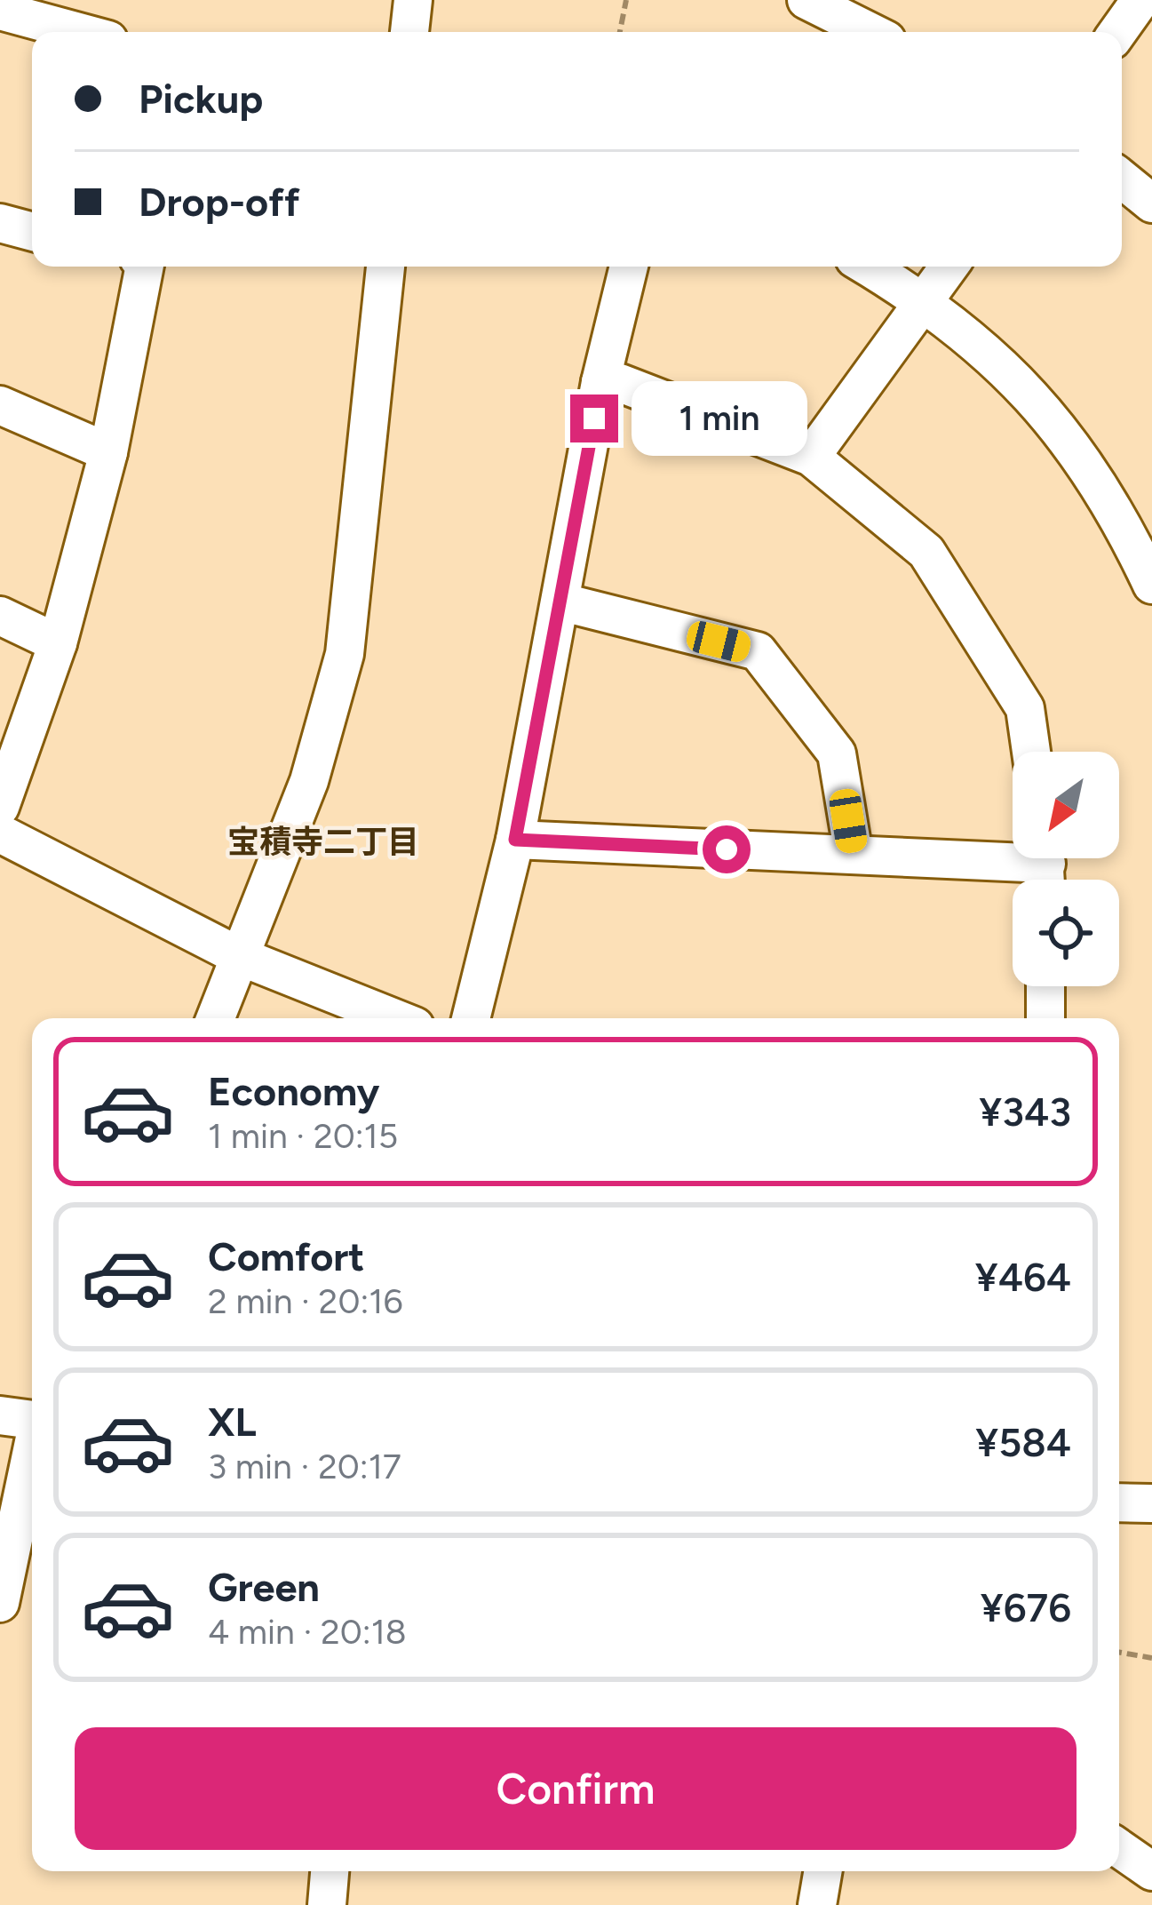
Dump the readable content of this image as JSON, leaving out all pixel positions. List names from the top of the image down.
{
  "districts": ["宝積寺二丁目"],
  "north": "bottom left",
  "page": {
    "banner": ["Pickup", "Drop-off"],
    "bubble": "1 min",
    "list": [
      {
        "name": "Economy",
        "note": "1 min · 20:15",
        "value": "¥343"
      },
      {
        "name": "Comfort",
        "note": "2 min · 20:16",
        "value": "¥464"
      },
      {
        "name": "XL",
        "note": "3 min · 20:17",
        "value": "¥584"
      },
      {
        "name": "Green",
        "note": "4 min · 20:18",
        "value": "¥676"
      }
    ],
    "buttons": "Confirm"
  }
}
